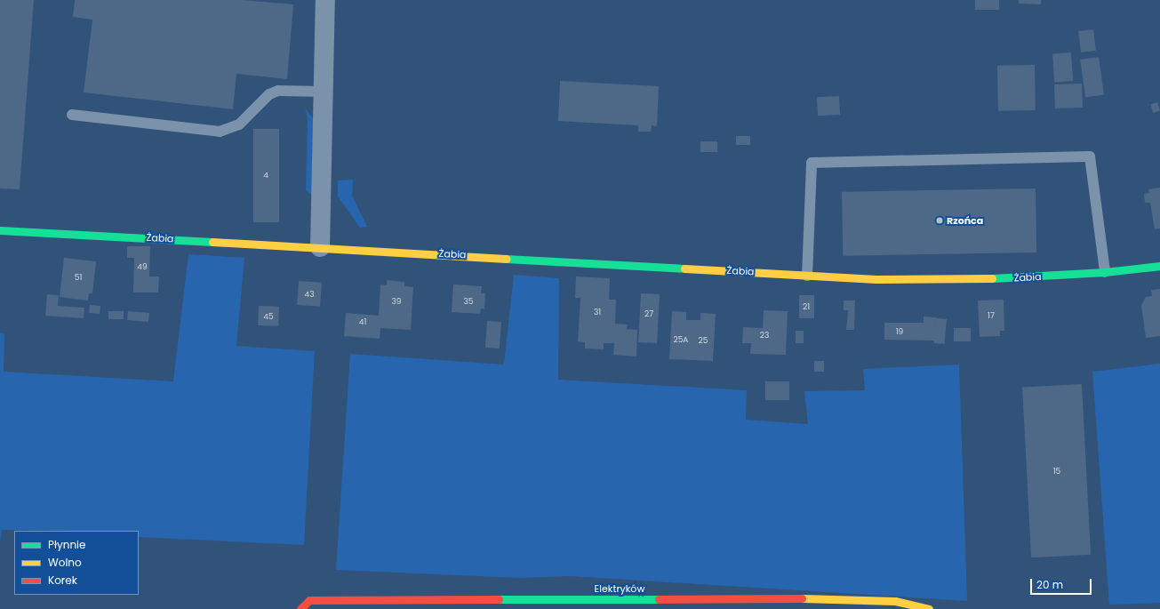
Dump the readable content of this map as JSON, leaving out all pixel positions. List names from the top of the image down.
{
  "streets": {
    "street": ["Żabia", "Elektryków"]
  },
  "places": ["Rzońca"],
  "house_numbers": [
    "4",
    "49",
    "51",
    "43",
    "39",
    "35",
    "21",
    "31",
    "27",
    "17",
    "45",
    "41",
    "19",
    "23",
    "25A",
    "25",
    "15"
  ],
  "legend": ["Płynnie", "Wolno", "Korek"],
  "scale_bar": "20 m"
}
